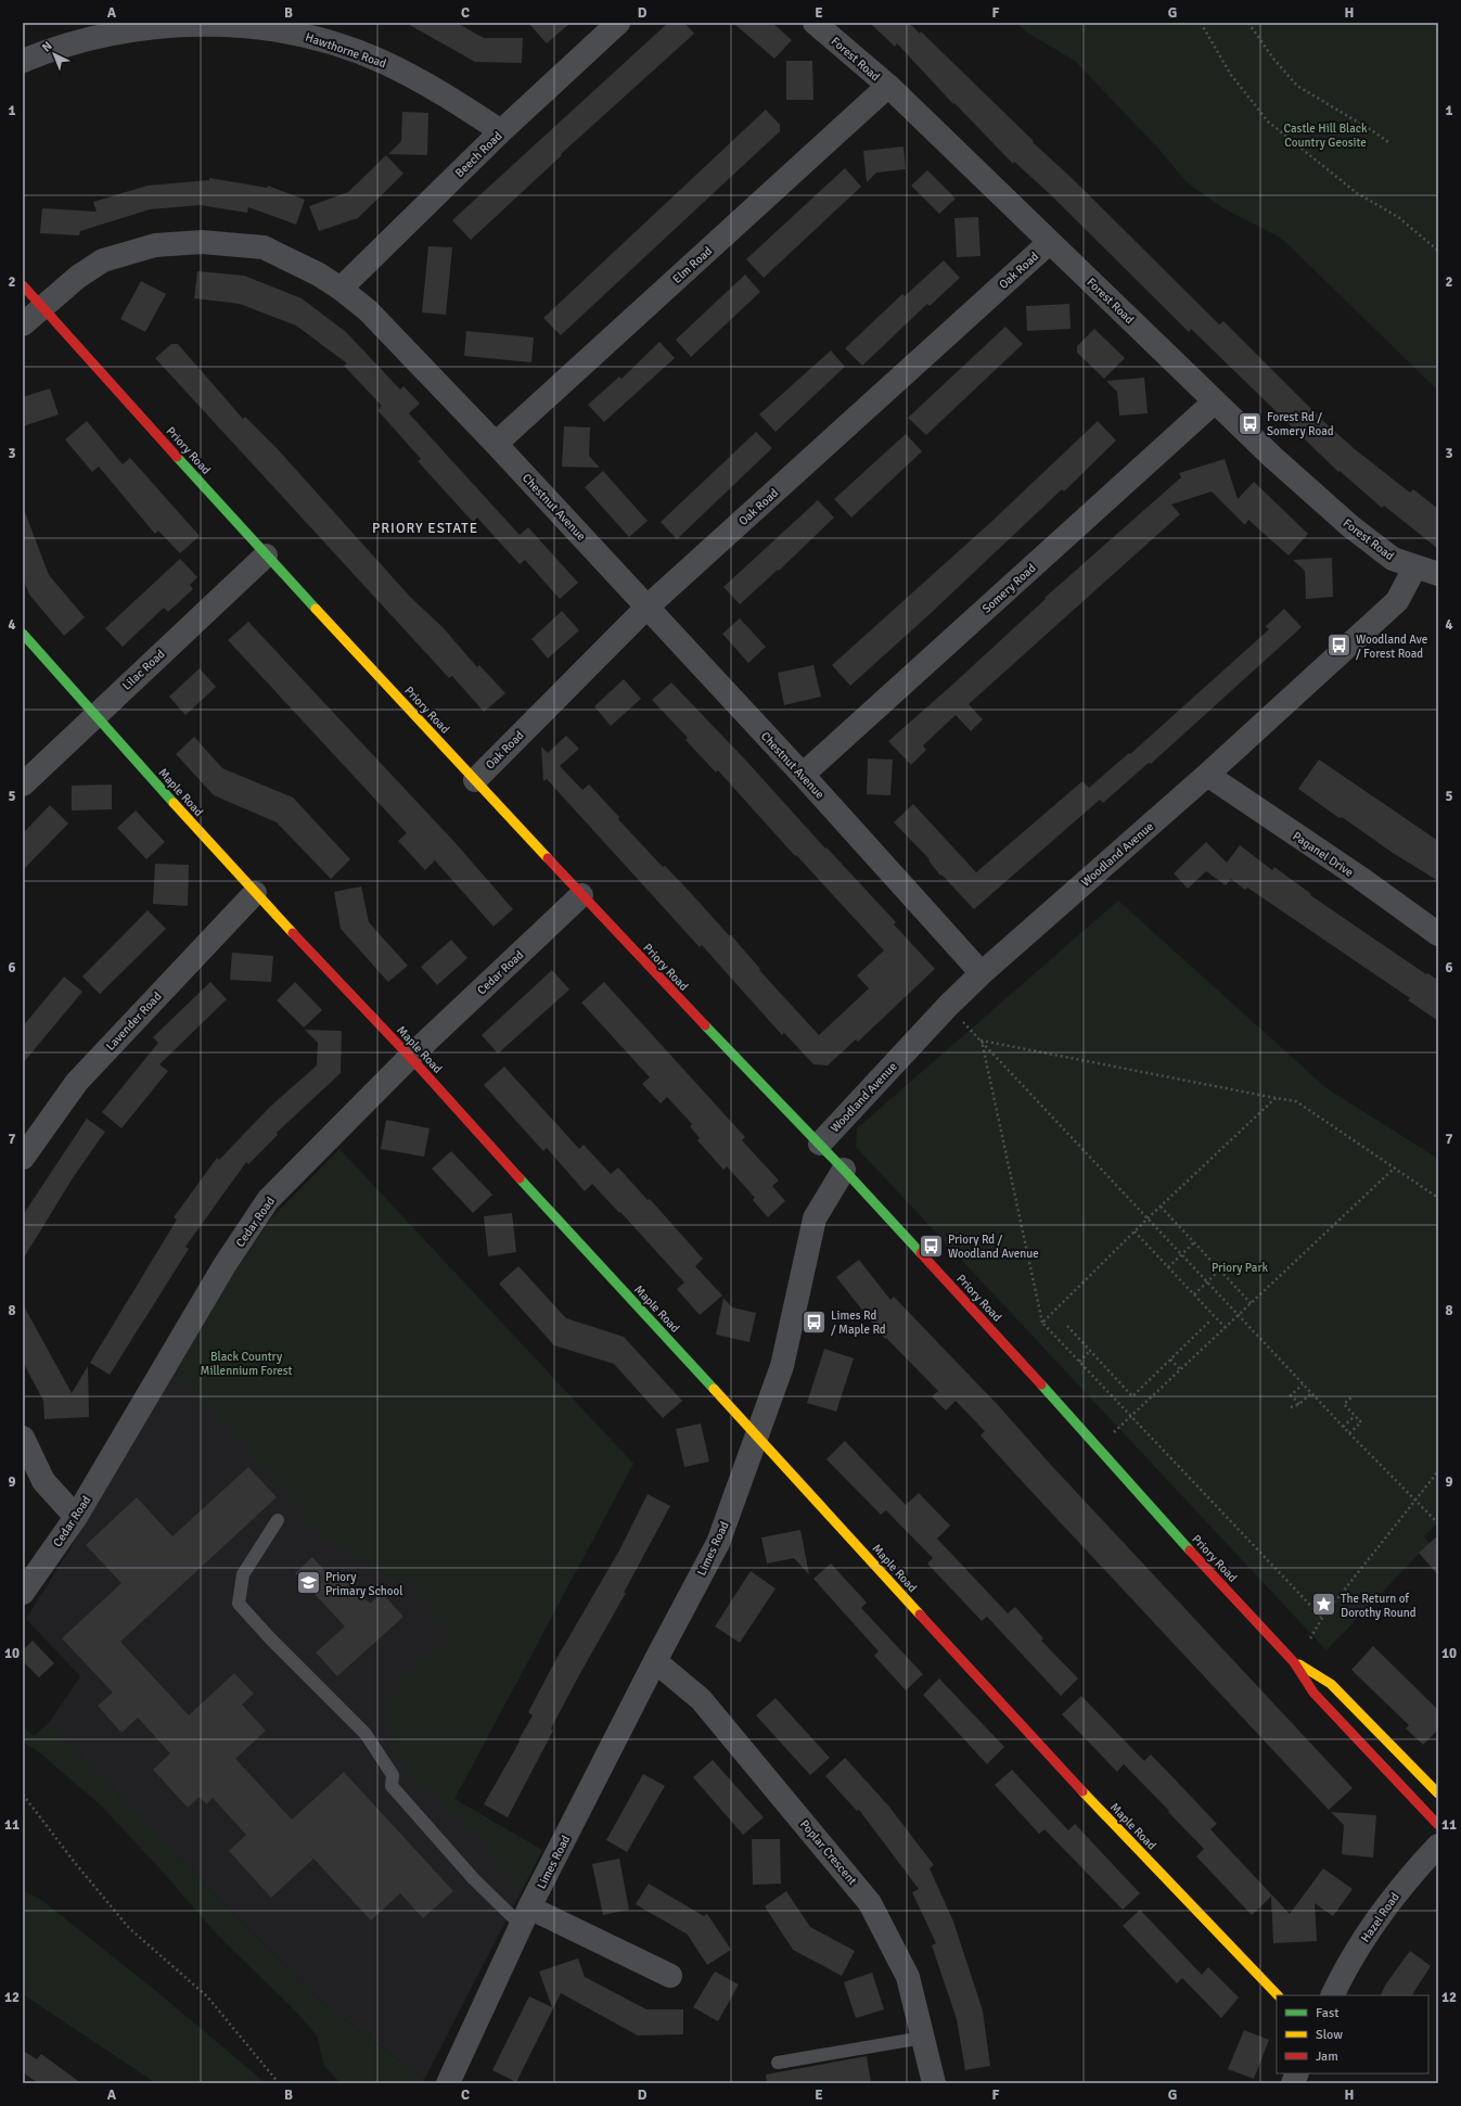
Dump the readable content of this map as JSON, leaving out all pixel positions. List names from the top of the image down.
{
  "streets": {
    "main road": ["Priory Road", "Maple Road"],
    "street": [
      "Hawthorne Road",
      "Forest Road",
      "Beech Road",
      "Elm Road",
      "Oak Road",
      "Chestnut Avenue",
      "Somery Road",
      "Lilac Road",
      "Woodland Avenue",
      "Paganel Drive",
      "Cedar Road",
      "Lavender Road",
      "Limes Road",
      "Poplar Crescent",
      "Hazel Road"
    ]
  },
  "crossings": [
    ["Hawthorne Road", "Beech Road"],
    ["Forest Road", "Elm Road"],
    ["Forest Road", "Oak Road"],
    ["Forest Road", "Somery Road"],
    ["Forest Road", "Woodland Avenue"],
    ["Beech Road", "Chestnut Avenue"],
    ["Elm Road", "Chestnut Avenue"],
    ["Oak Road", "Priory Road"],
    ["Oak Road", "Chestnut Avenue"],
    ["Priory Road", "Chestnut Avenue"],
    ["Priory Road", "Lilac Road"],
    ["Priory Road", "Woodland Avenue"],
    ["Priory Road", "Cedar Road"],
    ["Priory Road", "Limes Road"],
    ["Chestnut Avenue", "Somery Road"],
    ["Chestnut Avenue", "Woodland Avenue"],
    ["Lilac Road", "Maple Road"],
    ["Maple Road", "Cedar Road"],
    ["Maple Road", "Lavender Road"],
    ["Maple Road", "Limes Road"],
    ["Woodland Avenue", "Paganel Drive"],
    ["Limes Road", "Poplar Crescent"]
  ],
  "districts": ["PRIORY ESTATE"],
  "parks": ["Castle Hill Black Country Geosite", "Priory Park", "Black Country Millennium Forest"],
  "places": {
    "bus stop": [
      "Forest Rd / Somery Road",
      "Woodland Ave / Forest Road",
      "Priory Rd / Woodland Avenue",
      "Limes Rd / Maple Rd"
    ],
    "school or university": ["Priory Primary School"],
    "place": ["The Return of Dorothy Round"]
  },
  "legend": ["Fast", "Slow", "Jam"],
  "north": "top left",
  "grid": {
    "columns": [
      "A",
      "B",
      "C",
      "D",
      "E",
      "F",
      "G",
      "H"
    ],
    "rows": [
      "1",
      "2",
      "3",
      "4",
      "5",
      "6",
      "7",
      "8",
      "9",
      "10",
      "11",
      "12"
    ]
  }
}
